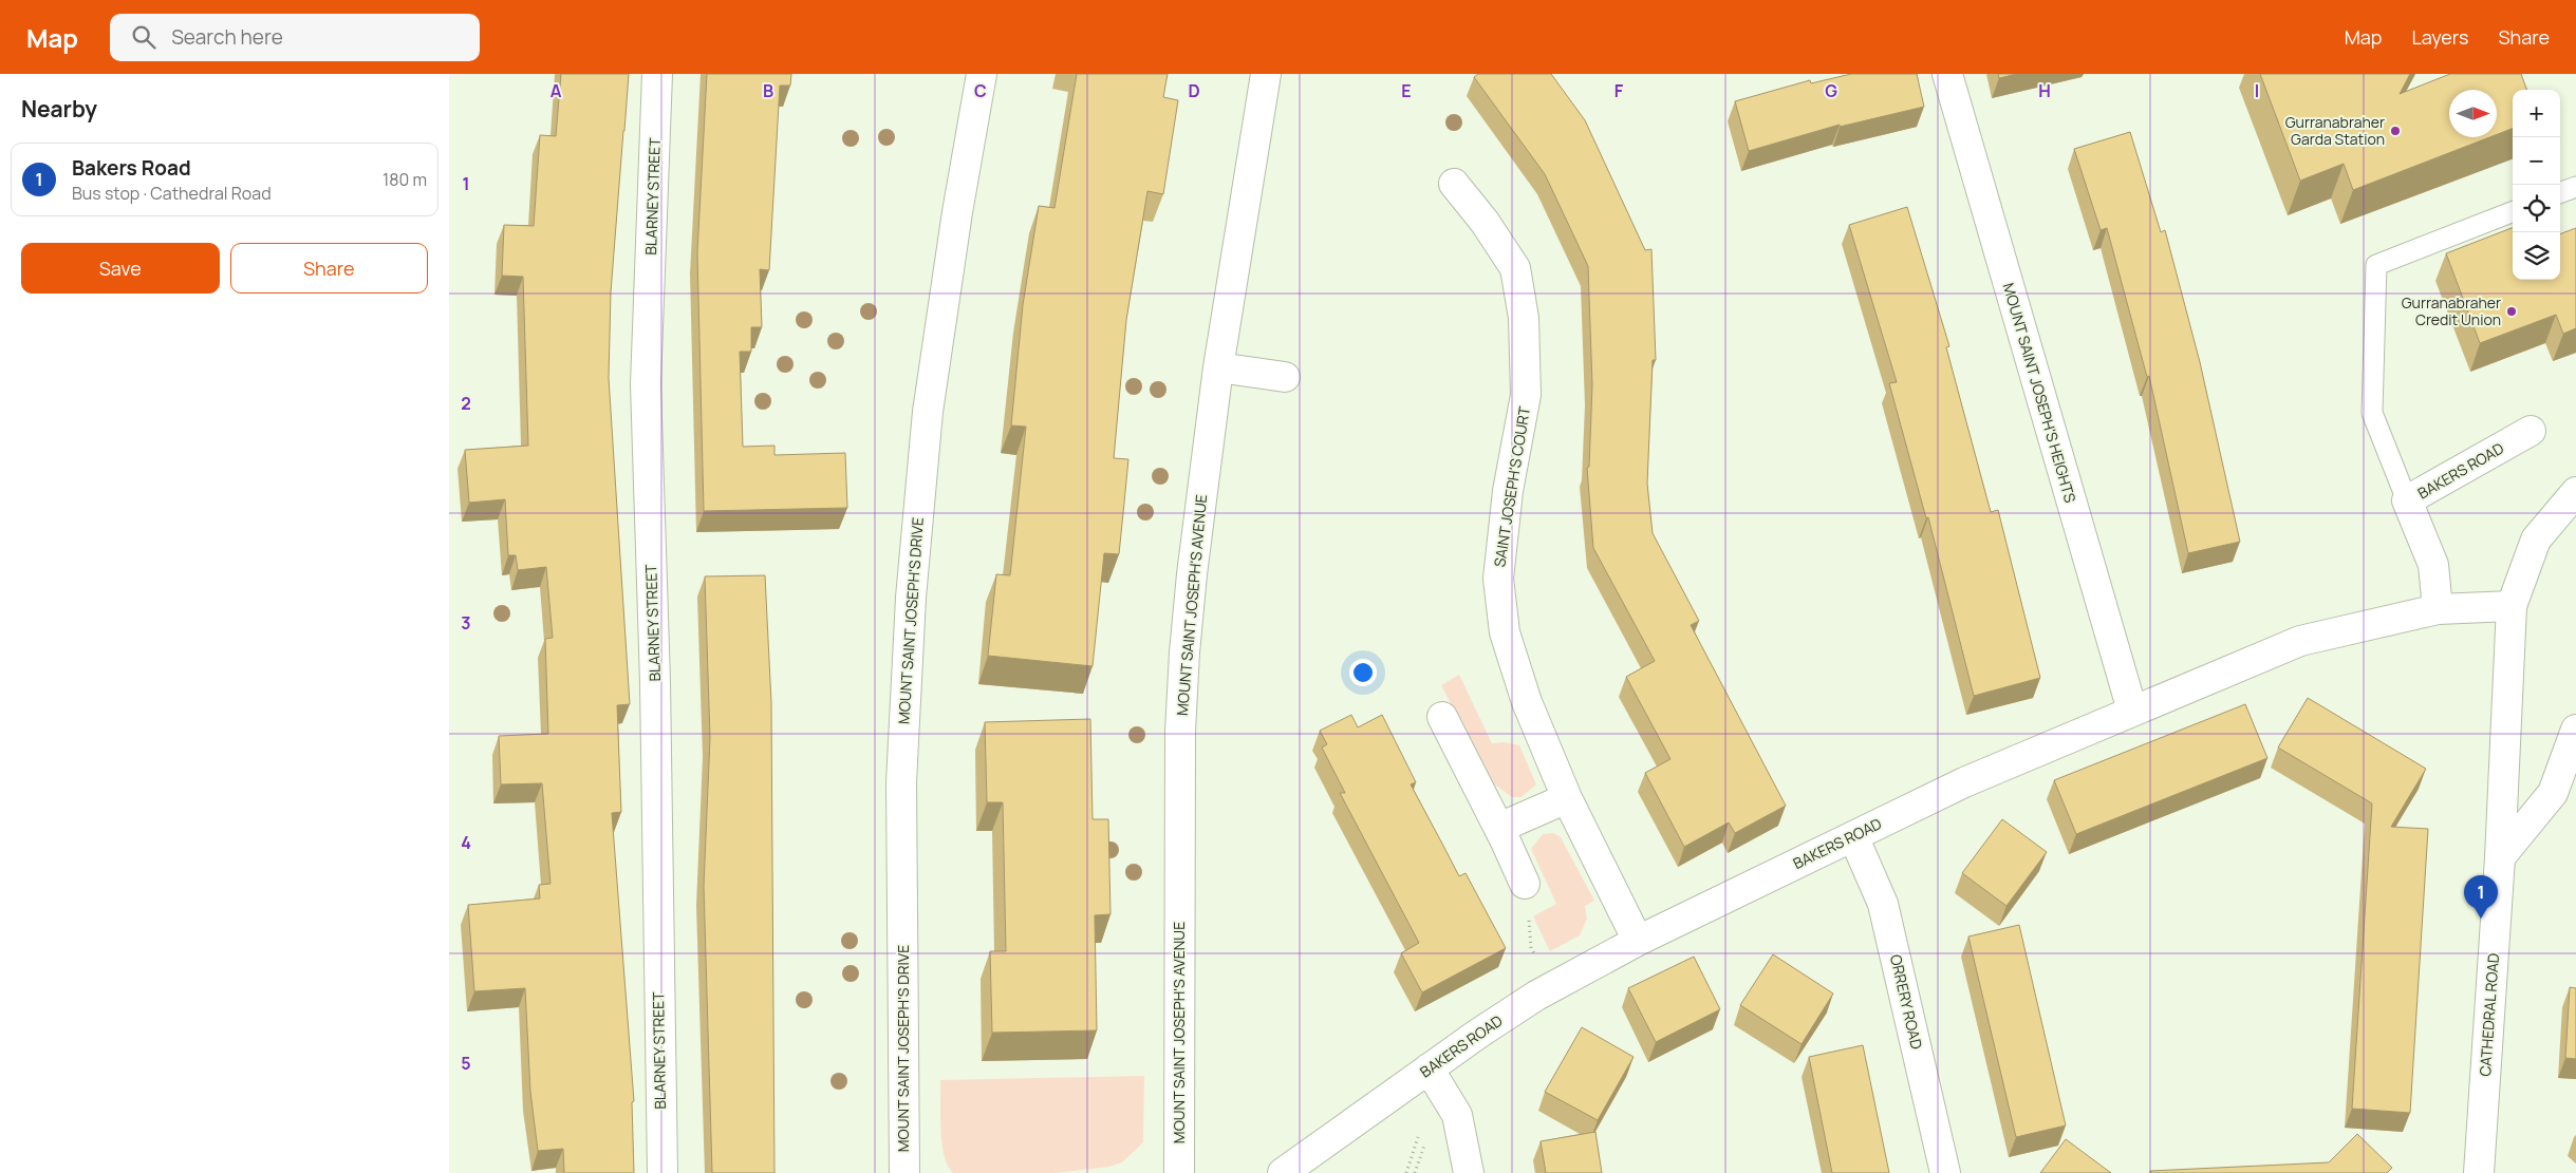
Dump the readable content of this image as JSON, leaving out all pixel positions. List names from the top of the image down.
{
  "streets": {
    "street": [
      "BLARNEY STREET",
      "MOUNT SAINT JOSEPH'S HEIGHTS",
      "BAKERS ROAD",
      "SAINT JOSEPH'S COURT",
      "MOUNT SAINT JOSEPH'S AVENUE",
      "MOUNT SAINT JOSEPH'S DRIVE",
      "ORRERY ROAD",
      "CATHEDRAL ROAD"
    ]
  },
  "crossings": [
    ["MOUNT SAINT JOSEPH'S HEIGHTS", "BAKERS ROAD"],
    ["BAKERS ROAD", "SAINT JOSEPH'S COURT"],
    ["BAKERS ROAD", "ORRERY ROAD"],
    ["BAKERS ROAD", "CATHEDRAL ROAD"]
  ],
  "places": ["Gurranabraher Garda Station", "Gurranabraher Credit Union"],
  "north": "right",
  "page": {
    "header": "Map",
    "search": "Search here",
    "nav": ["Map", "Layers", "Share"],
    "heading": "Nearby",
    "map_buttons": ["+", "−"],
    "list": [
      {
        "mark": "1",
        "name": "Bakers Road",
        "note": "Bus stop · Cathedral Road",
        "value": "180 m"
      }
    ],
    "buttons": ["Save", "Share"],
    "pins": "1"
  },
  "grid": {
    "columns": [
      "A",
      "B",
      "C",
      "D",
      "E",
      "F",
      "G",
      "H",
      "I"
    ],
    "rows": [
      "1",
      "2",
      "3",
      "4",
      "5"
    ]
  }
}
